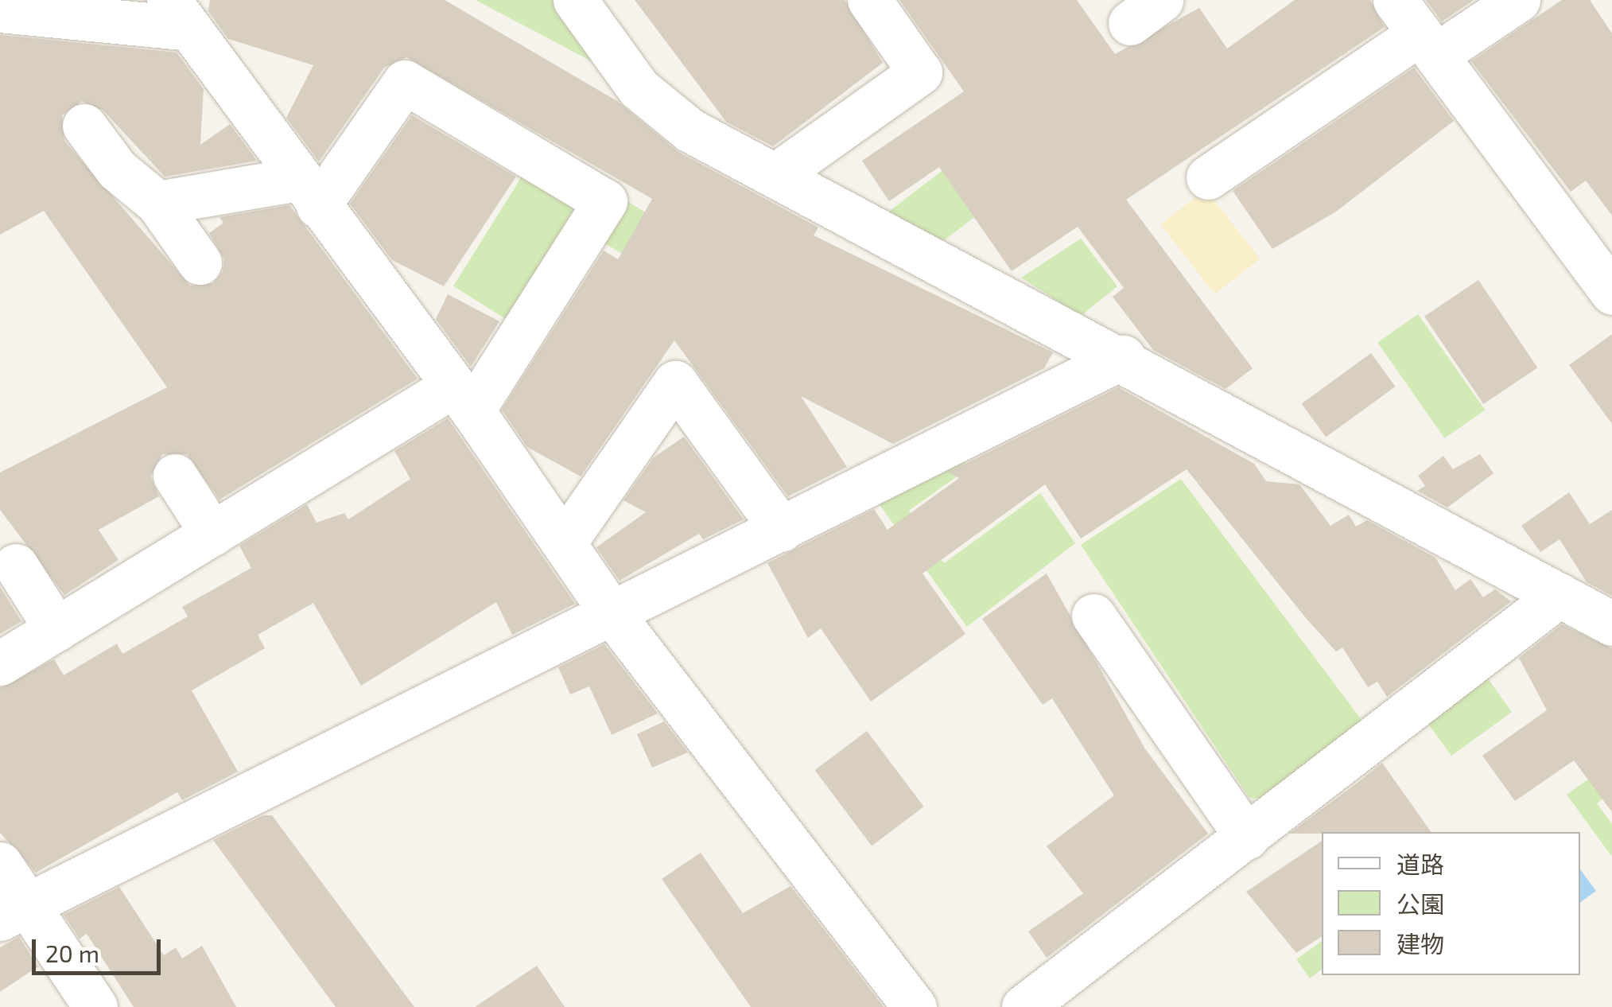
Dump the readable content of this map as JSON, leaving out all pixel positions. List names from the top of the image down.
{
  "legend": ["道路", "公園", "建物"],
  "scale_bar": "20 m"
}
